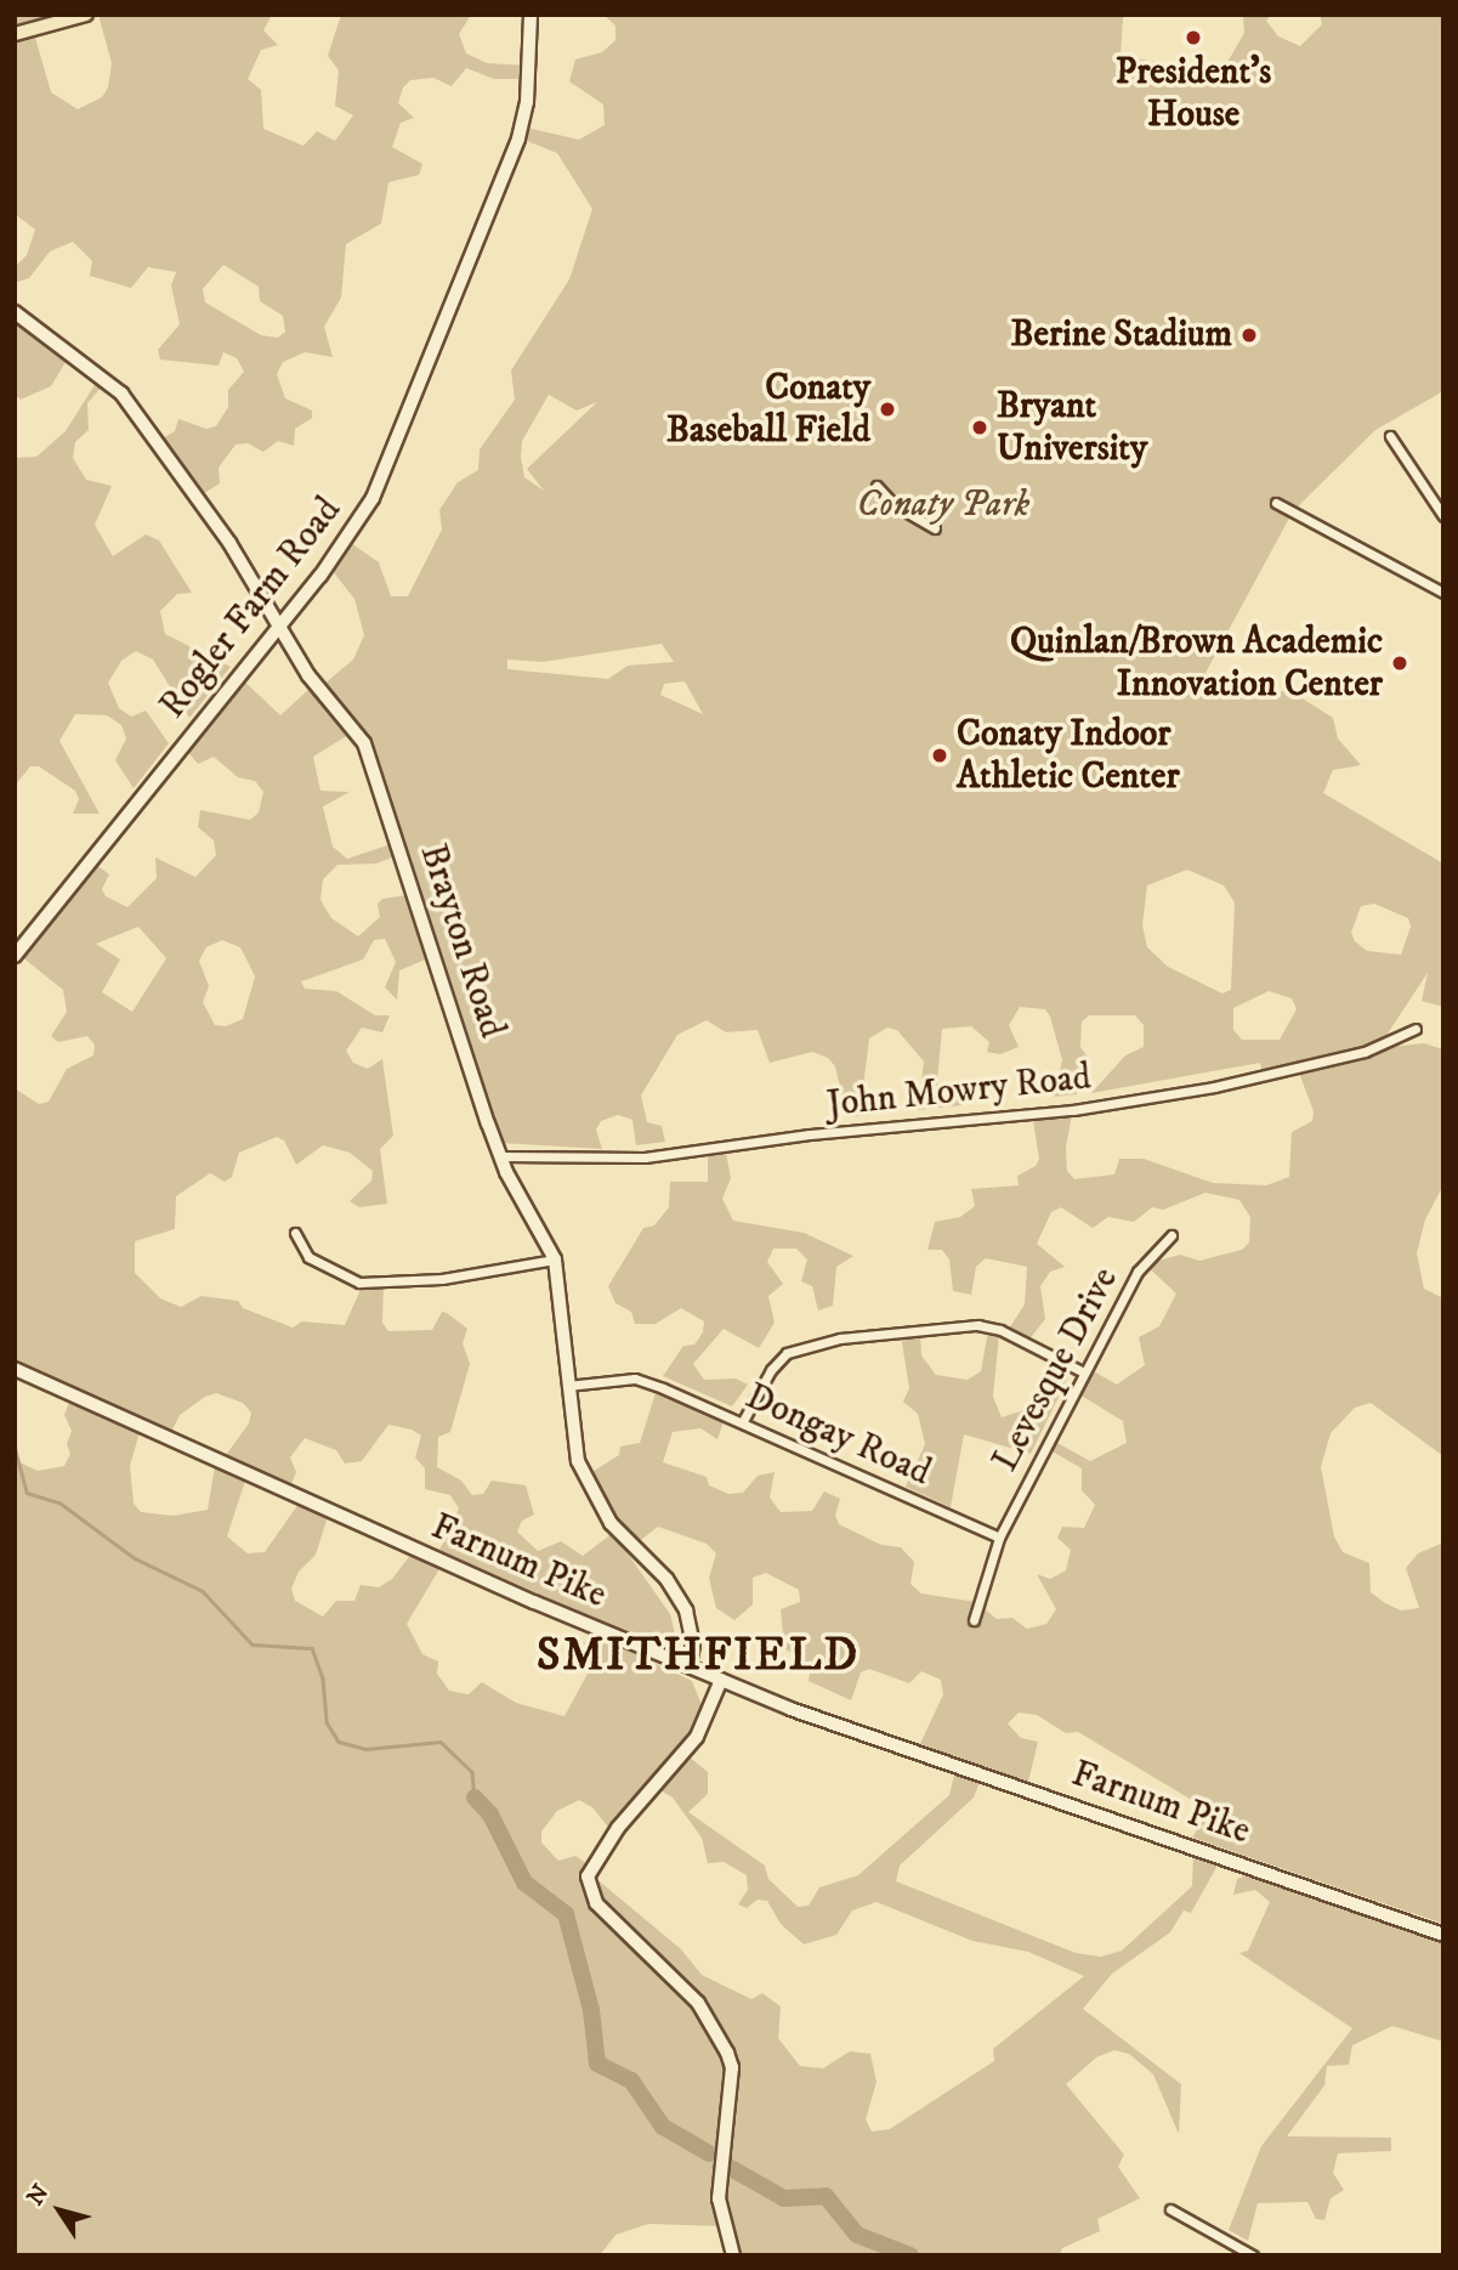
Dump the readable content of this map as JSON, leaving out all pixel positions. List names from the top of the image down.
{
  "streets": {
    "street": [
      "Rogler Farm Road",
      "Brayton Road",
      "John Mowry Road",
      "Levesque Drive",
      "Dongay Road",
      "Farnum Pike"
    ]
  },
  "crossings": [
    ["Rogler Farm Road", "Brayton Road"],
    ["Brayton Road", "John Mowry Road"],
    ["Brayton Road", "Dongay Road"],
    ["Brayton Road", "Farnum Pike"],
    ["Levesque Drive", "Dongay Road"]
  ],
  "districts": ["SMITHFIELD"],
  "parks": ["Conaty Park"],
  "places": [
    "President's House",
    "Berine Stadium",
    "Conaty Baseball Field",
    "Bryant University",
    "Quinlan/Brown Academic Innovation Center",
    "Conaty Indoor Athletic Center"
  ],
  "north": "top left"
}
